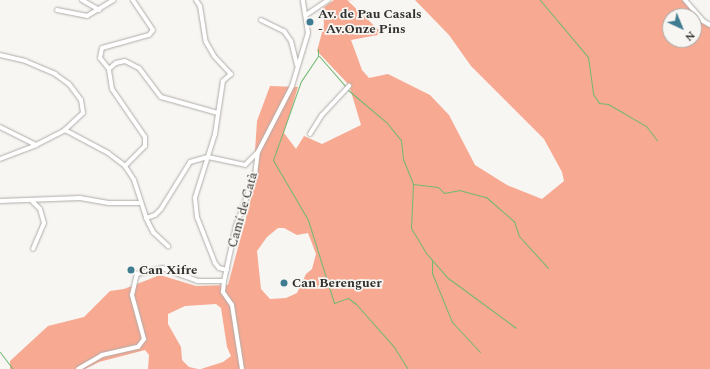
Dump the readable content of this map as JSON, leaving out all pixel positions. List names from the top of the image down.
{
  "streets": {
    "street": ["Camí de Catà"]
  },
  "places": ["Av. de Pau Casals - Av.Onze Pins", "Can Xifre", "Can Berenguer"],
  "north": "bottom right"
}
